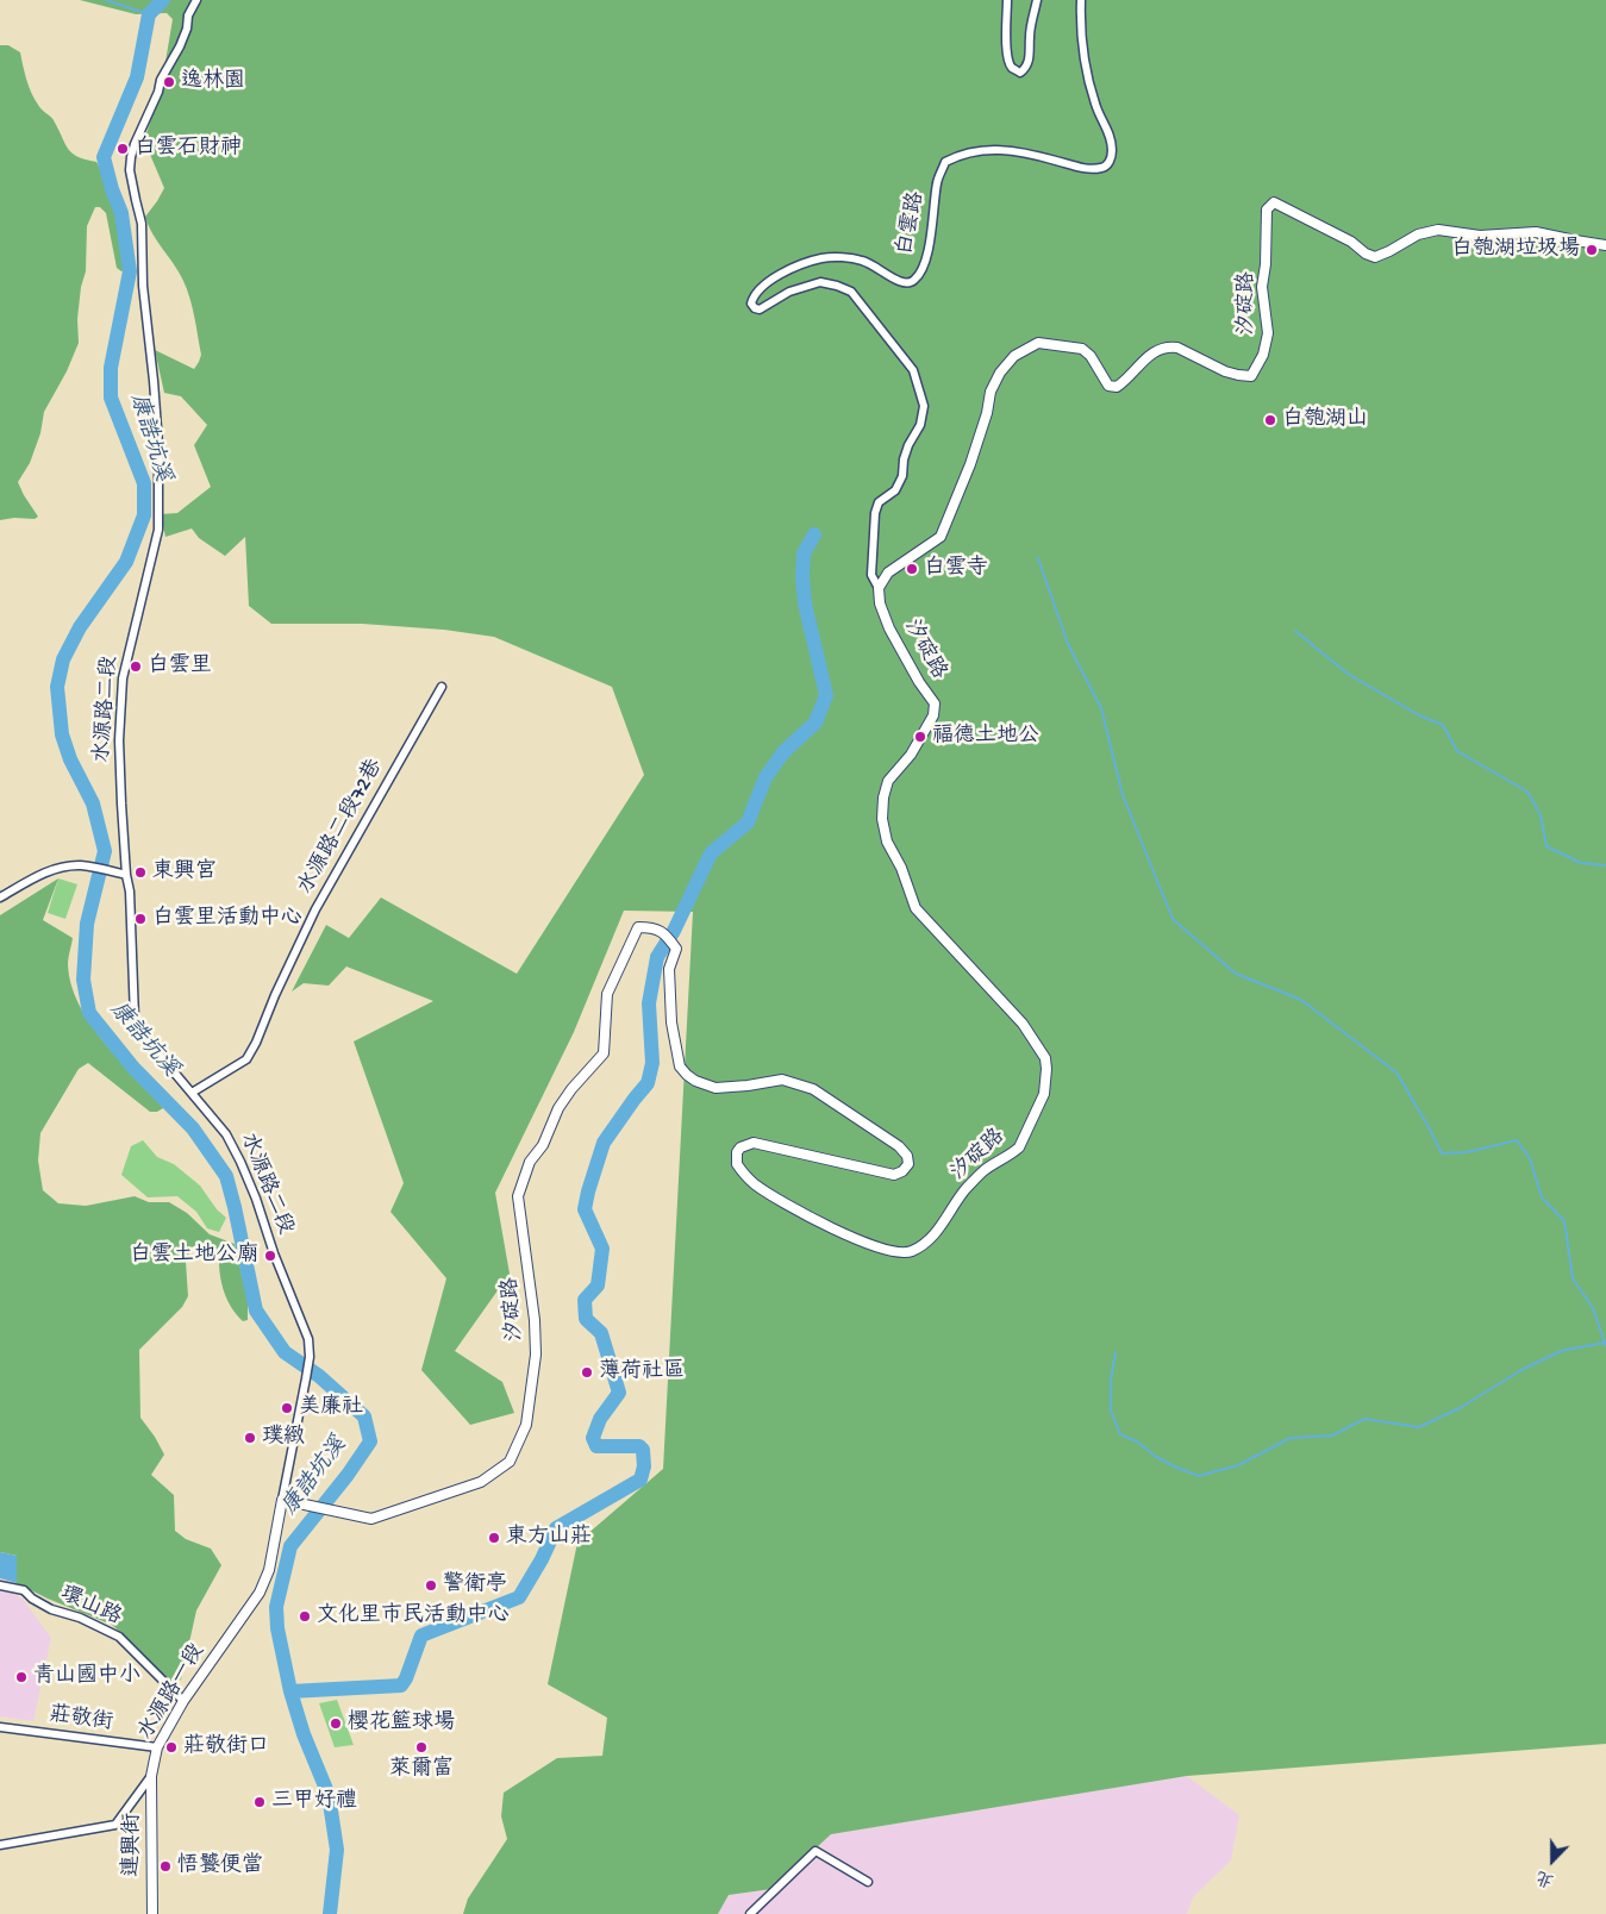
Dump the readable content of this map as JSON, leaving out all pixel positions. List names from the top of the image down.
{
  "streets": {
    "street": [
      "白雲路",
      "汐碇路",
      "水源路二段",
      "水源路二段72巷",
      "環山路",
      "水源路一段",
      "莊敬街",
      "連興街"
    ]
  },
  "crossings": [
    ["白雲路", "汐碇路"],
    ["汐碇路", "水源路二段"],
    ["汐碇路", "水源路一段"],
    ["水源路二段", "水源路二段72巷"],
    ["水源路二段", "水源路一段"],
    ["環山路", "水源路一段"],
    ["水源路一段", "莊敬街"],
    ["水源路一段", "連興街"]
  ],
  "water": ["康誥坑溪"],
  "places": [
    "逸林園",
    "白雲石財神",
    "白匏湖垃圾場",
    "白匏湖山",
    "白雲寺",
    "白雲里",
    "福德土地公",
    "東興宮",
    "白雲里活動中心",
    "白雲土地公廟",
    "薄荷社區",
    "美廉社",
    "璞緻",
    "東方山莊",
    "警衛亭",
    "文化里市民活動中心",
    "青山國中小",
    "櫻花籃球場",
    "莊敬街口",
    "萊爾富",
    "三甲好禮",
    "悟饕便當"
  ],
  "north": "bottom"
}
